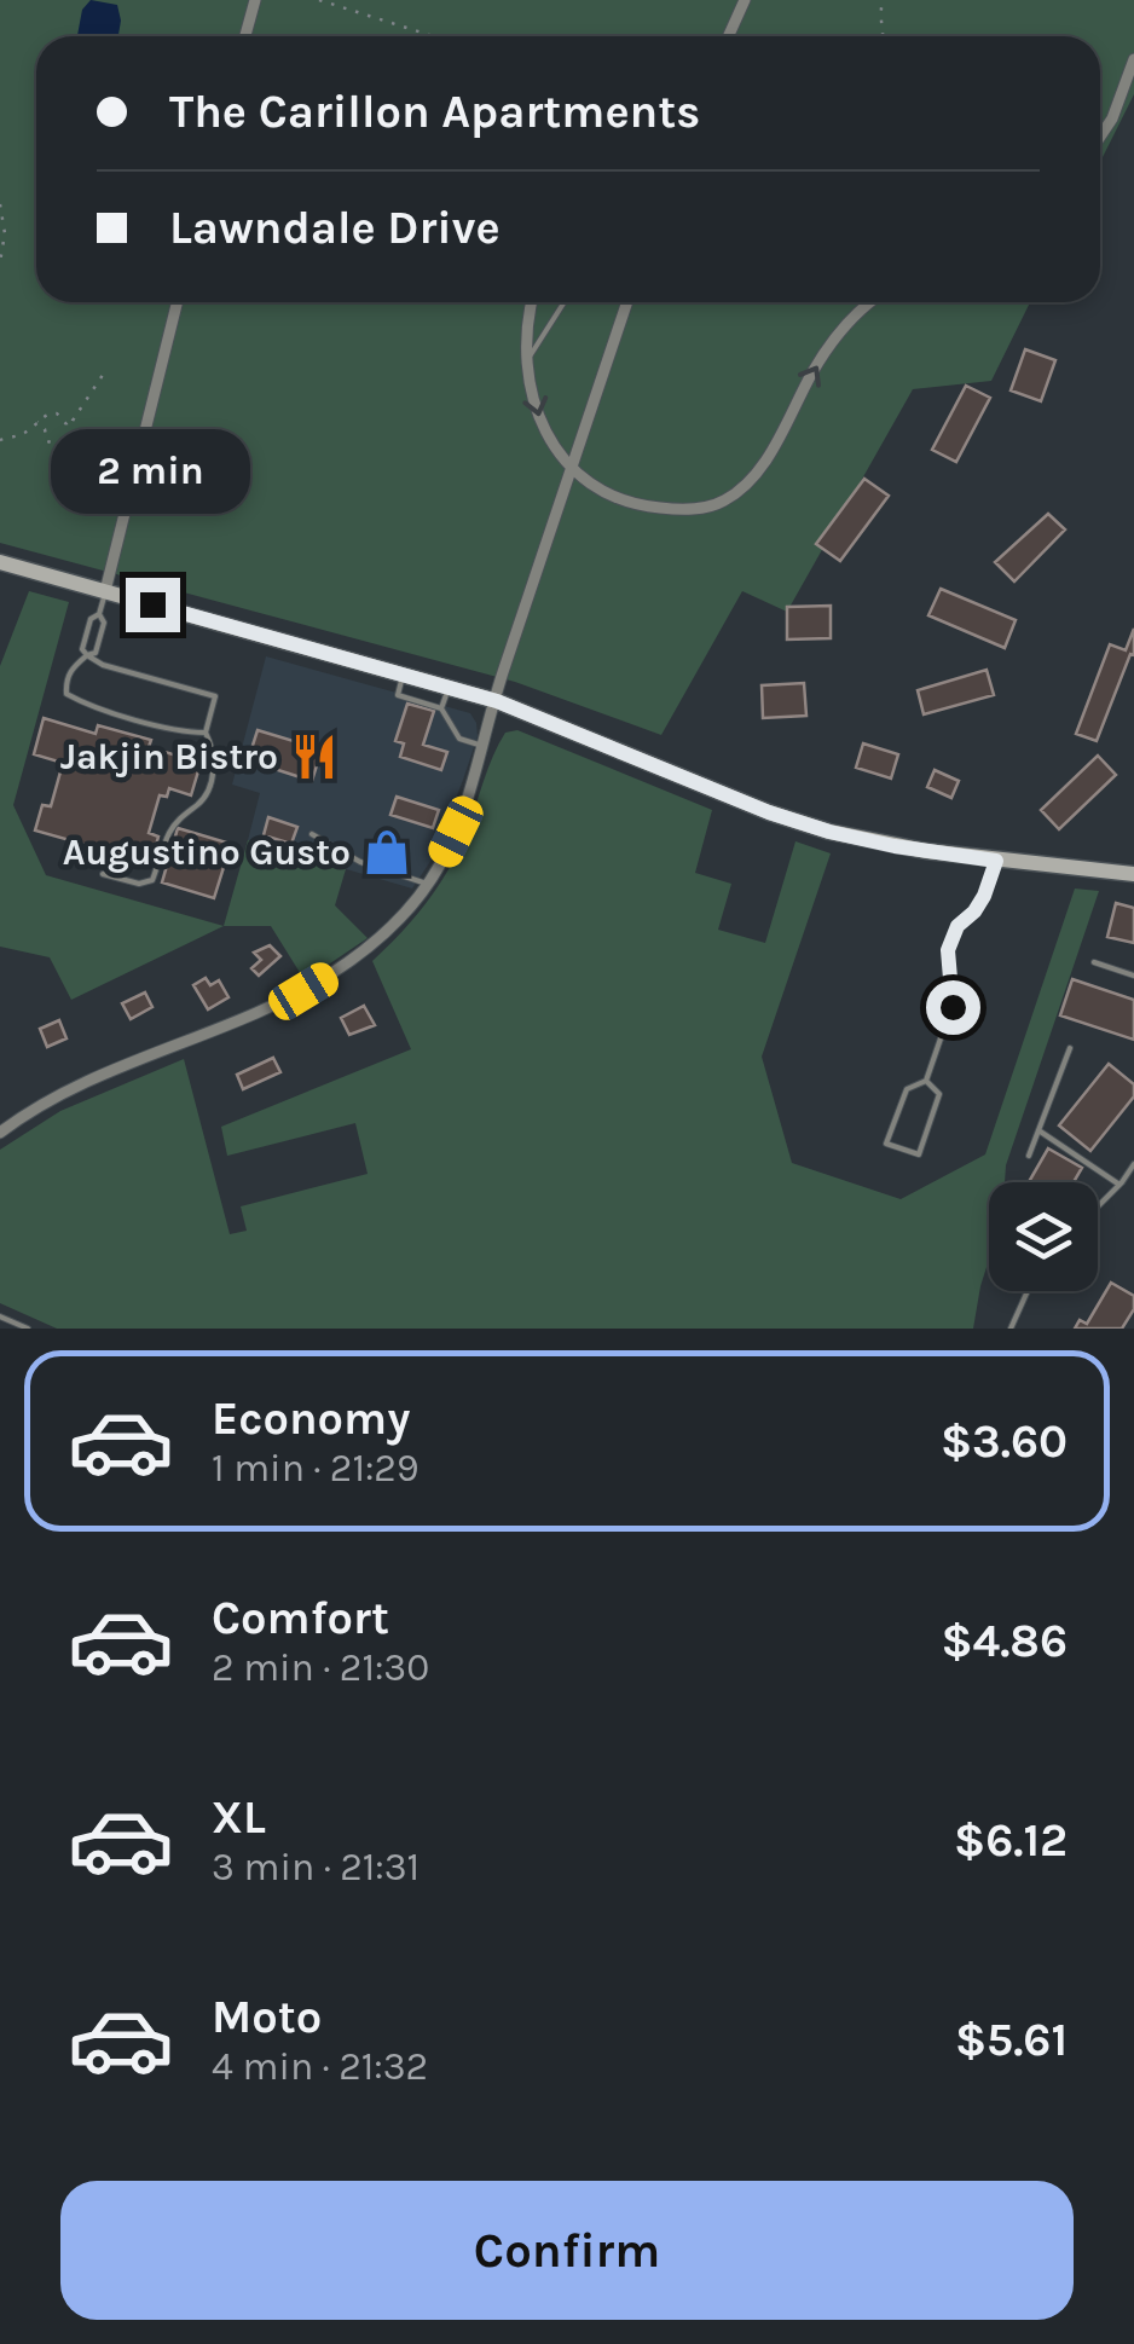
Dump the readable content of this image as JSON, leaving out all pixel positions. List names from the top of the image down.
{
  "places": {
    "restaurant": ["Jakjin Bistro"],
    "shop": ["Augustino Gusto"]
  },
  "page": {
    "banner": ["The Carillon Apartments", "Lawndale Drive"],
    "bubble": "2 min",
    "list": [
      {
        "name": "Economy",
        "note": "1 min · 21:29",
        "value": "$3.60"
      },
      {
        "name": "Comfort",
        "note": "2 min · 21:30",
        "value": "$4.86"
      },
      {
        "name": "XL",
        "note": "3 min · 21:31",
        "value": "$6.12"
      },
      {
        "name": "Moto",
        "note": "4 min · 21:32",
        "value": "$5.61"
      }
    ],
    "buttons": "Confirm"
  }
}
